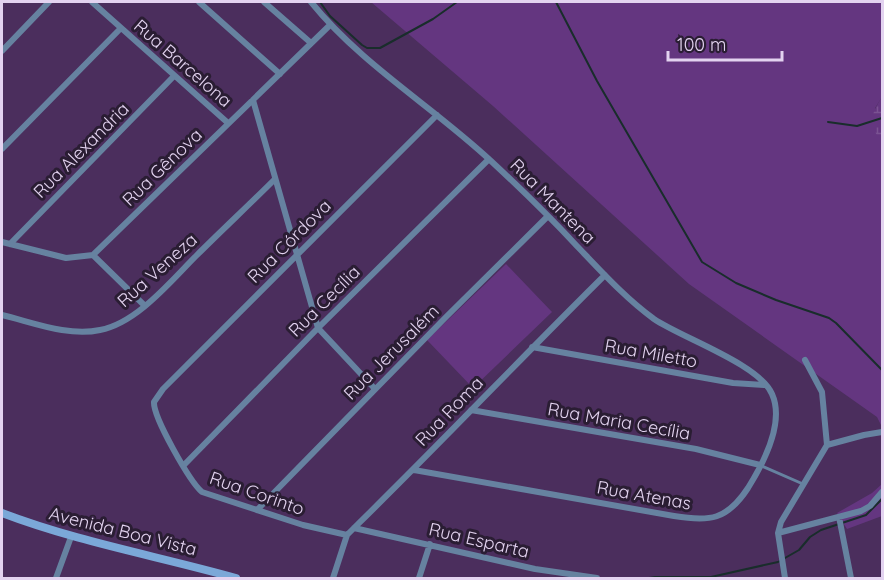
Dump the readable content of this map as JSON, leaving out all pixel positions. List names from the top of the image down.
{
  "streets": {
    "street": [
      "Rua Barcelona",
      "Rua Alexandria",
      "Rua Gênova",
      "Rua Mantena",
      "Rua Córdova",
      "Rua Veneza",
      "Rua Cecília",
      "Rua Jerusalém",
      "Rua Miletto",
      "Rua Roma",
      "Rua Maria Cecília",
      "Rua Corinto",
      "Rua Atenas",
      "Avenida Boa Vista",
      "Rua Esparta"
    ]
  },
  "crossings": [
    ["Rua Barcelona", "Rua Alexandria"],
    ["Rua Barcelona", "Rua Gênova"],
    ["Rua Gênova", "Rua Mantena"],
    ["Rua Mantena", "Rua Córdova"],
    ["Rua Mantena", "Rua Cecília"],
    ["Rua Mantena", "Rua Jerusalém"],
    ["Rua Mantena", "Rua Miletto"],
    ["Rua Mantena", "Rua Roma"],
    ["Rua Mantena", "Rua Atenas"],
    ["Rua Córdova", "Rua Corinto"],
    ["Rua Cecília", "Rua Corinto"],
    ["Rua Jerusalém", "Rua Corinto"],
    ["Rua Miletto", "Rua Roma"],
    ["Rua Miletto", "Rua Atenas"],
    ["Rua Roma", "Rua Maria Cecília"],
    ["Rua Roma", "Rua Corinto"],
    ["Rua Roma", "Rua Atenas"],
    ["Rua Roma", "Rua Esparta"],
    ["Rua Maria Cecília", "Rua Atenas"]
  ],
  "scale_bar": "100 m"
}
